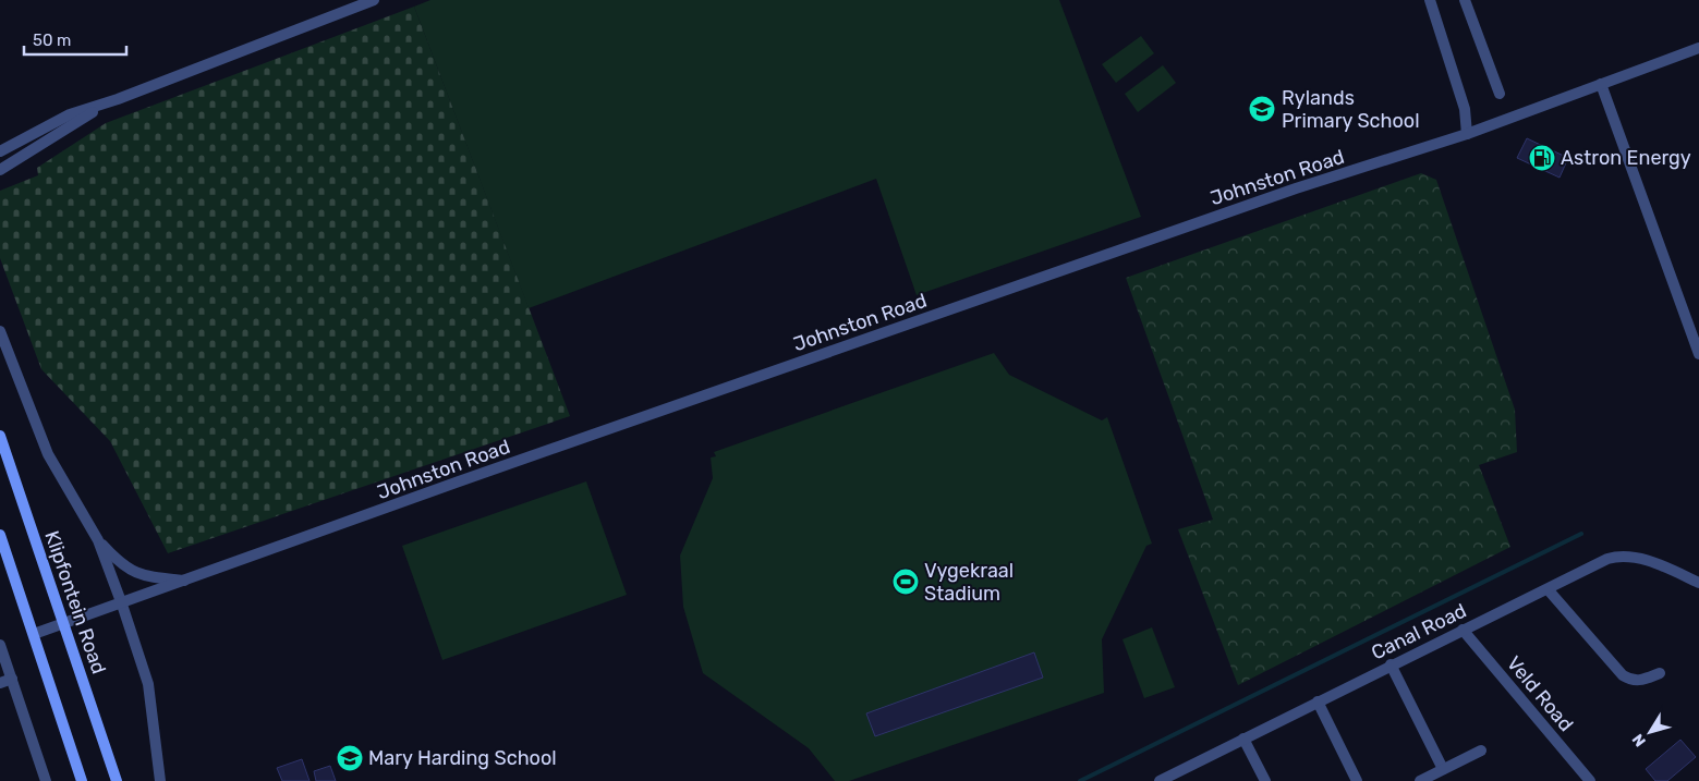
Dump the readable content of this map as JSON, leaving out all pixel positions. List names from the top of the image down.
{
  "streets": {
    "main road": ["Klipfontein Road"],
    "street": ["Johnston Road", "Canal Road", "Veld Road"]
  },
  "crossings": [
    ["Johnston Road", "Klipfontein Road"],
    ["Canal Road", "Veld Road"]
  ],
  "places": {
    "school or university": ["Rylands Primary School", "Mary Harding School"],
    "fuel station": ["Astron Energy"],
    "sports": ["Vygekraal Stadium"]
  },
  "scale_bar": "50 m",
  "north": "bottom left"
}
